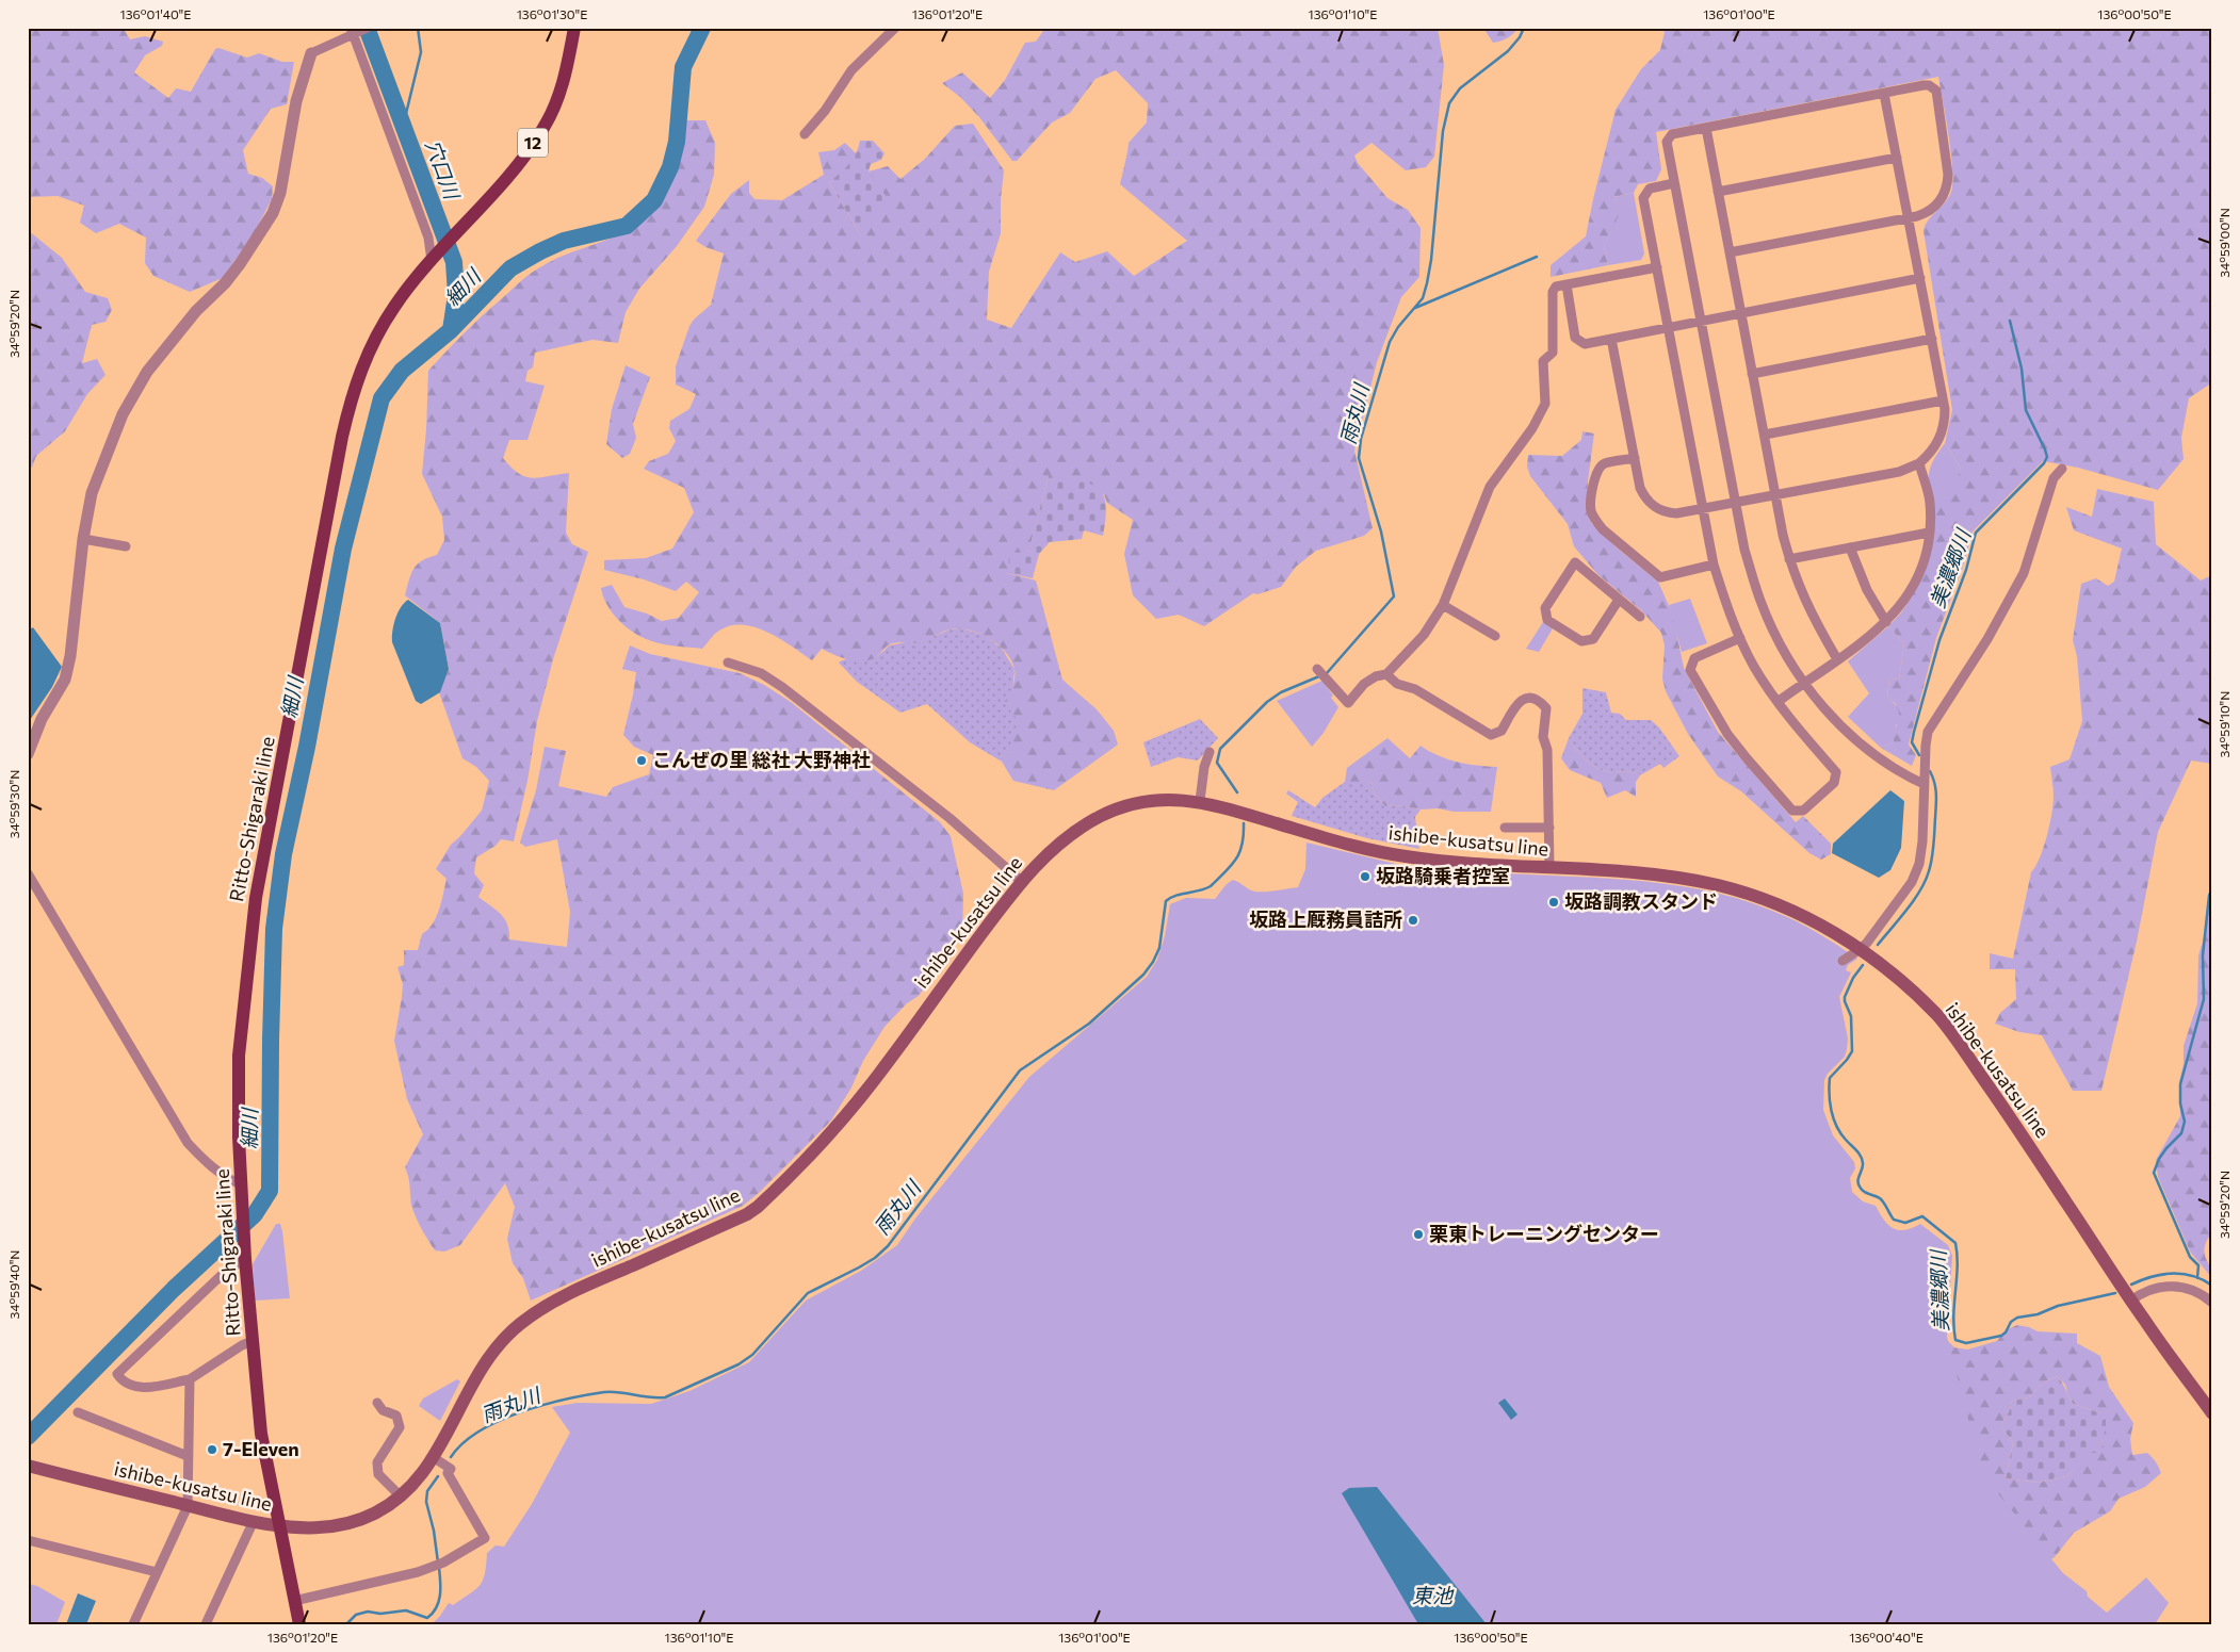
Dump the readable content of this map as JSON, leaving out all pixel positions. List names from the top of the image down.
{
  "streets": {
    "main road": ["12", "Ritto-Shigaraki line", "ishibe-kusatsu line"]
  },
  "crossings": [
    ["Ritto-Shigaraki line", "ishibe-kusatsu line"]
  ],
  "water": [
    "穴口川",
    "細川",
    "雨丸川",
    "美濃郷川",
    "東池"
  ],
  "places": [
    "こんぜの里 総社 大野神社",
    "坂路騎乗者控室",
    "坂路調教スタンド",
    "坂路上厩務員詰所",
    "栗東トレーニングセンター",
    "7-Eleven"
  ],
  "coordinates": [
    "136°01'40\"E",
    "136°01'30\"E",
    "136°01'20\"E",
    "136°01'10\"E",
    "136°01'00\"E",
    "136°00'50\"E",
    "34°59'00\"N",
    "34°59'20\"N",
    "34°59'10\"N",
    "34°59'30\"N",
    "34°59'40\"N",
    "136°00'40\"E"
  ]
}
